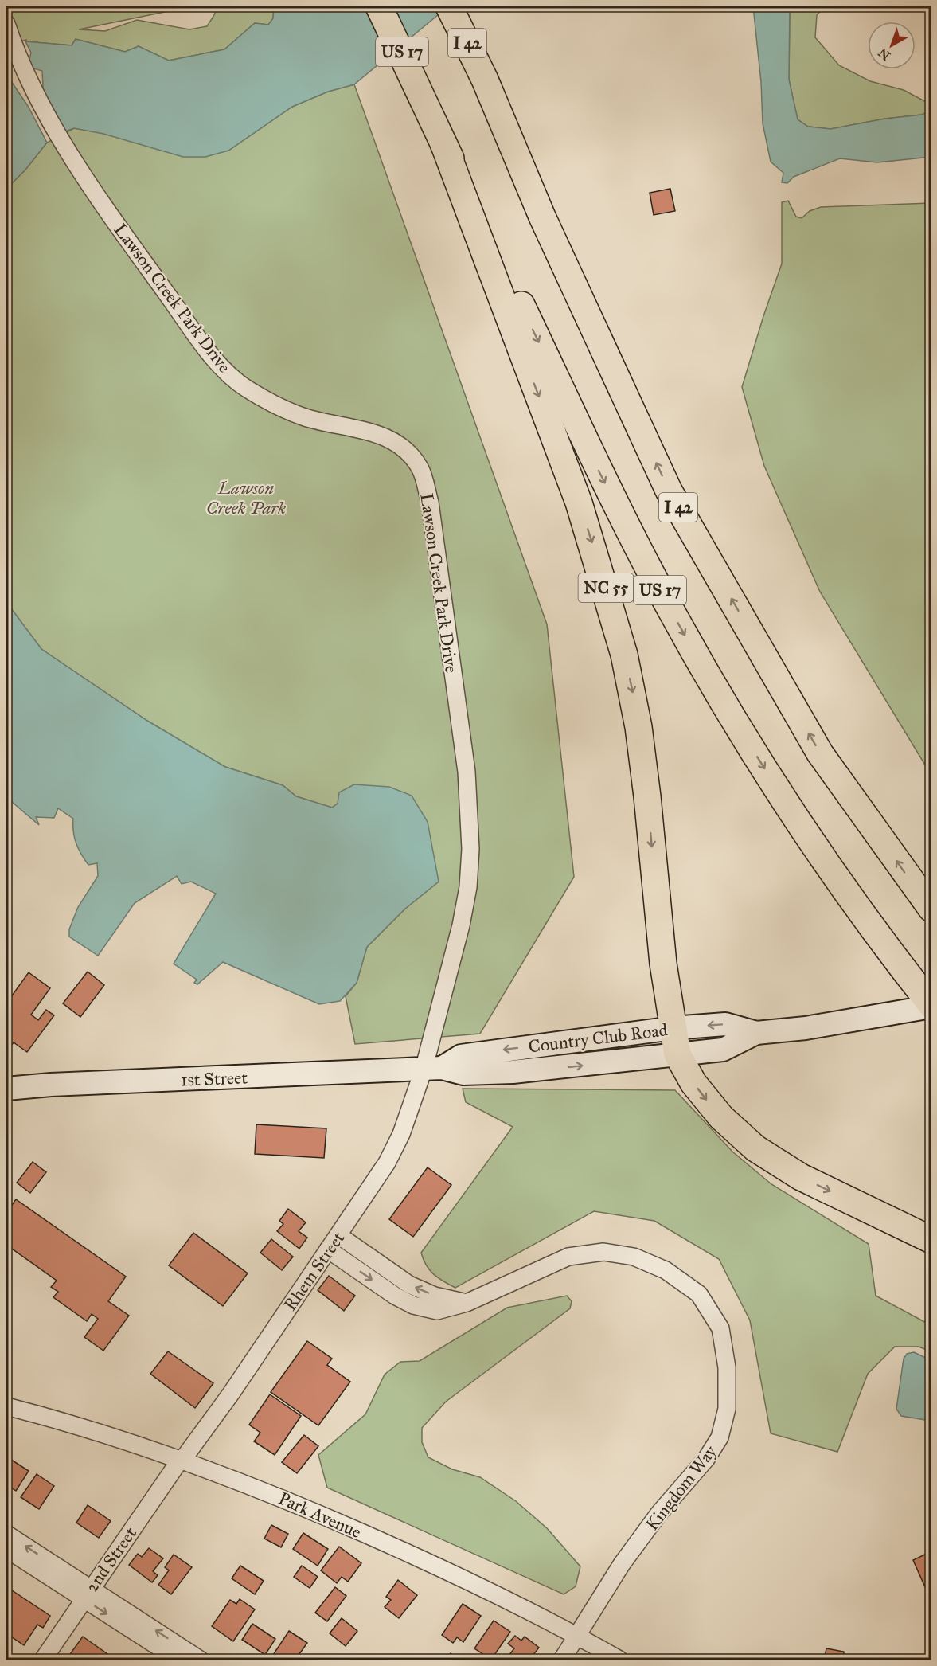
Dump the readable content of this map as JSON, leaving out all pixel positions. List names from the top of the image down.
{
  "streets": {
    "highway": ["I 42", "US 17", "NC 55"],
    "main road": ["Country Club Road", "1st Street"],
    "street": [
      "Lawson Creek Park Drive",
      "Rhem Street",
      "Kingdom Way",
      "Park Avenue",
      "2nd Street"
    ]
  },
  "crossings": [
    ["US 17", "NC 55"],
    ["US 17", "Country Club Road"],
    ["Lawson Creek Park Drive", "Country Club Road"],
    ["Lawson Creek Park Drive", "1st Street"],
    ["Lawson Creek Park Drive", "Rhem Street"],
    ["NC 55", "Country Club Road"],
    ["Country Club Road", "1st Street"],
    ["Country Club Road", "Rhem Street"],
    ["1st Street", "Rhem Street"],
    ["Rhem Street", "Kingdom Way"],
    ["Rhem Street", "Park Avenue"],
    ["Rhem Street", "2nd Street"],
    ["Kingdom Way", "Park Avenue"],
    ["Park Avenue", "2nd Street"]
  ],
  "parks": ["Lawson Creek Park"],
  "north": "bottom left"
}
